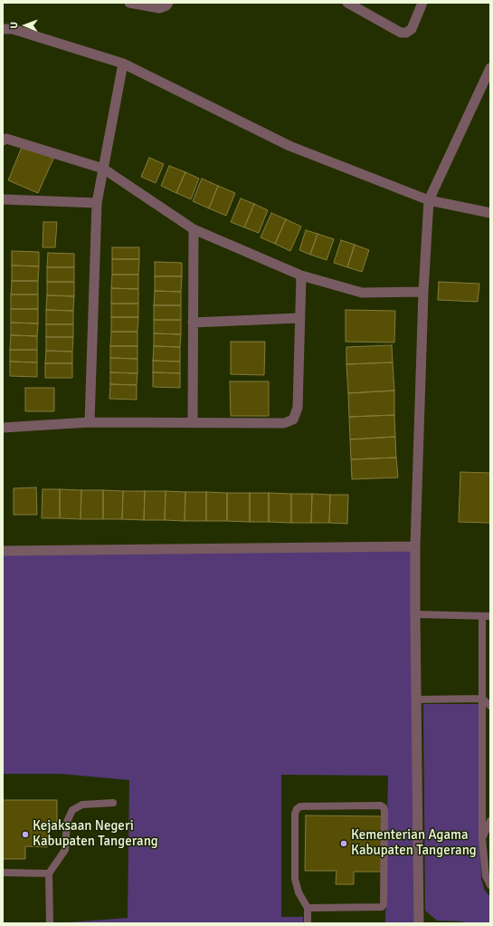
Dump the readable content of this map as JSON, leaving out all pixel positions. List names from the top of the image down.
{
  "places": ["Kejaksaan Negeri Kabupaten Tangerang", "Kementerian Agama Kabupaten Tangerang"],
  "north": "left"
}
